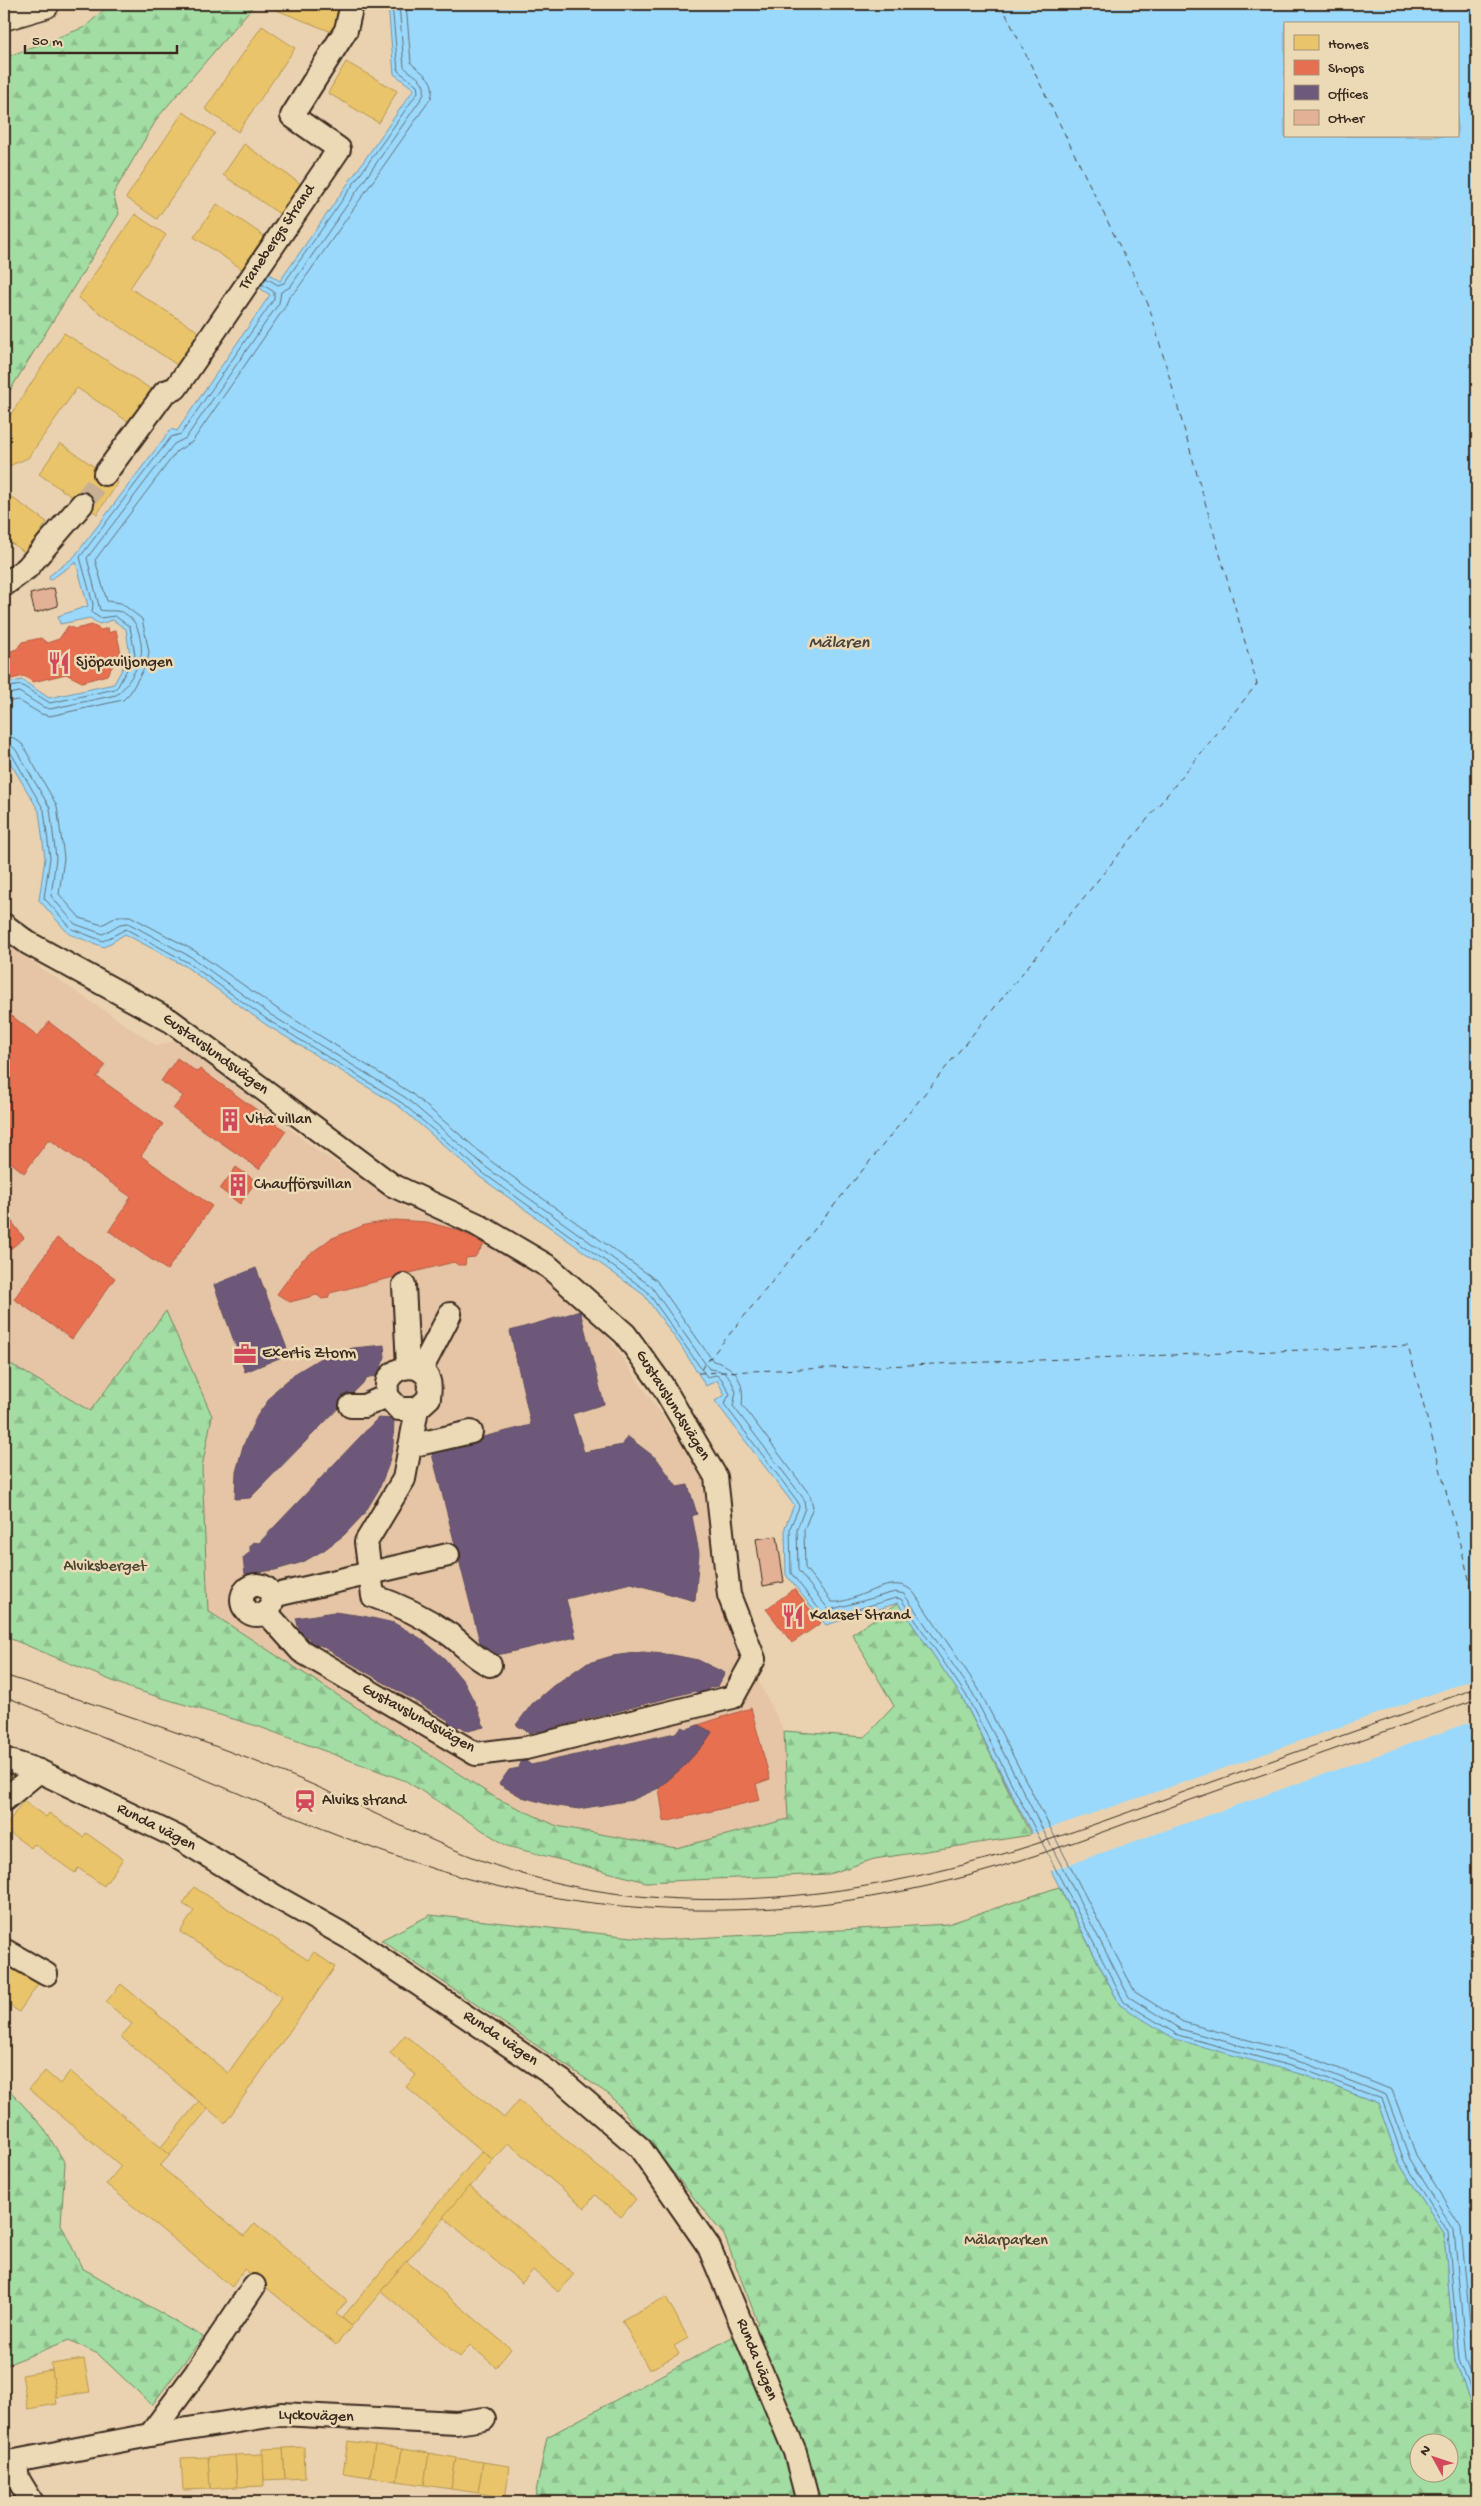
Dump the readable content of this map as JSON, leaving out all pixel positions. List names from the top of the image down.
{
  "streets": {
    "street": [
      "Tranebergs Strand",
      "Gustavslundsvägen",
      "Runda vägen",
      "Lyckovägen"
    ]
  },
  "water": ["Mälaren"],
  "parks": ["Alviksberget", "Mälarparken"],
  "places": {
    "restaurant": ["Sjöpaviljongen", "Kalaset Strand"],
    "building": ["Vita villan", "Chaufförsvillan"],
    "office": ["Exertis Ztorm"],
    "station": ["Alviks strand"]
  },
  "legend": [
    "Homes",
    "Shops",
    "Offices",
    "Other"
  ],
  "scale_bar": "50 m",
  "north": "top left"
}
